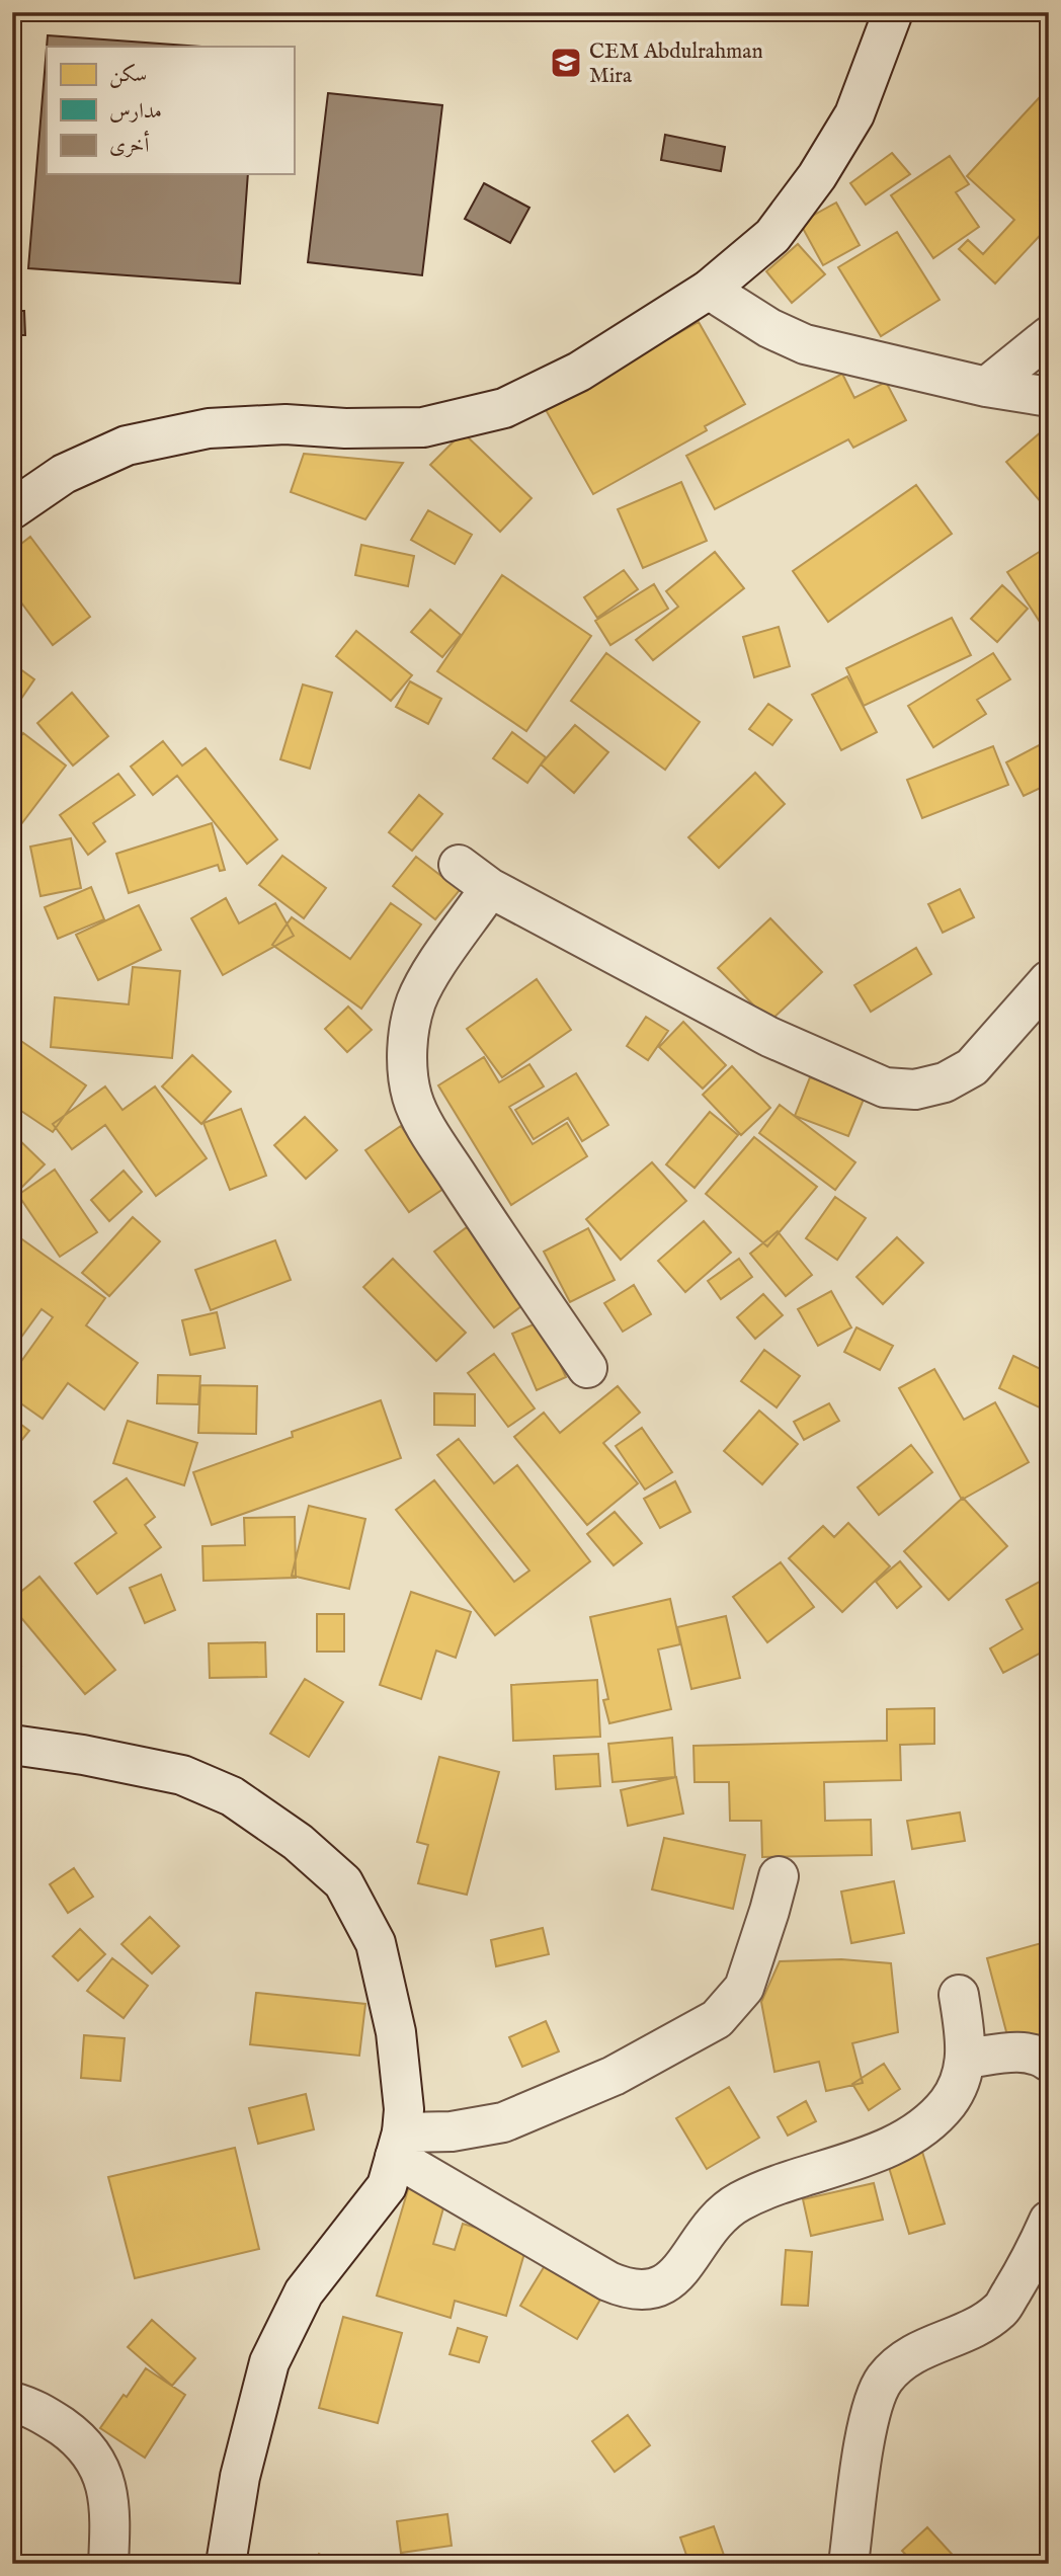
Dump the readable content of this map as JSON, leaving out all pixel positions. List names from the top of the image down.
{
  "places": {
    "school or university": ["CEM Abdulrahman Mira"]
  },
  "legend": ["سكن", "مدارس", "أخرى"]
}
